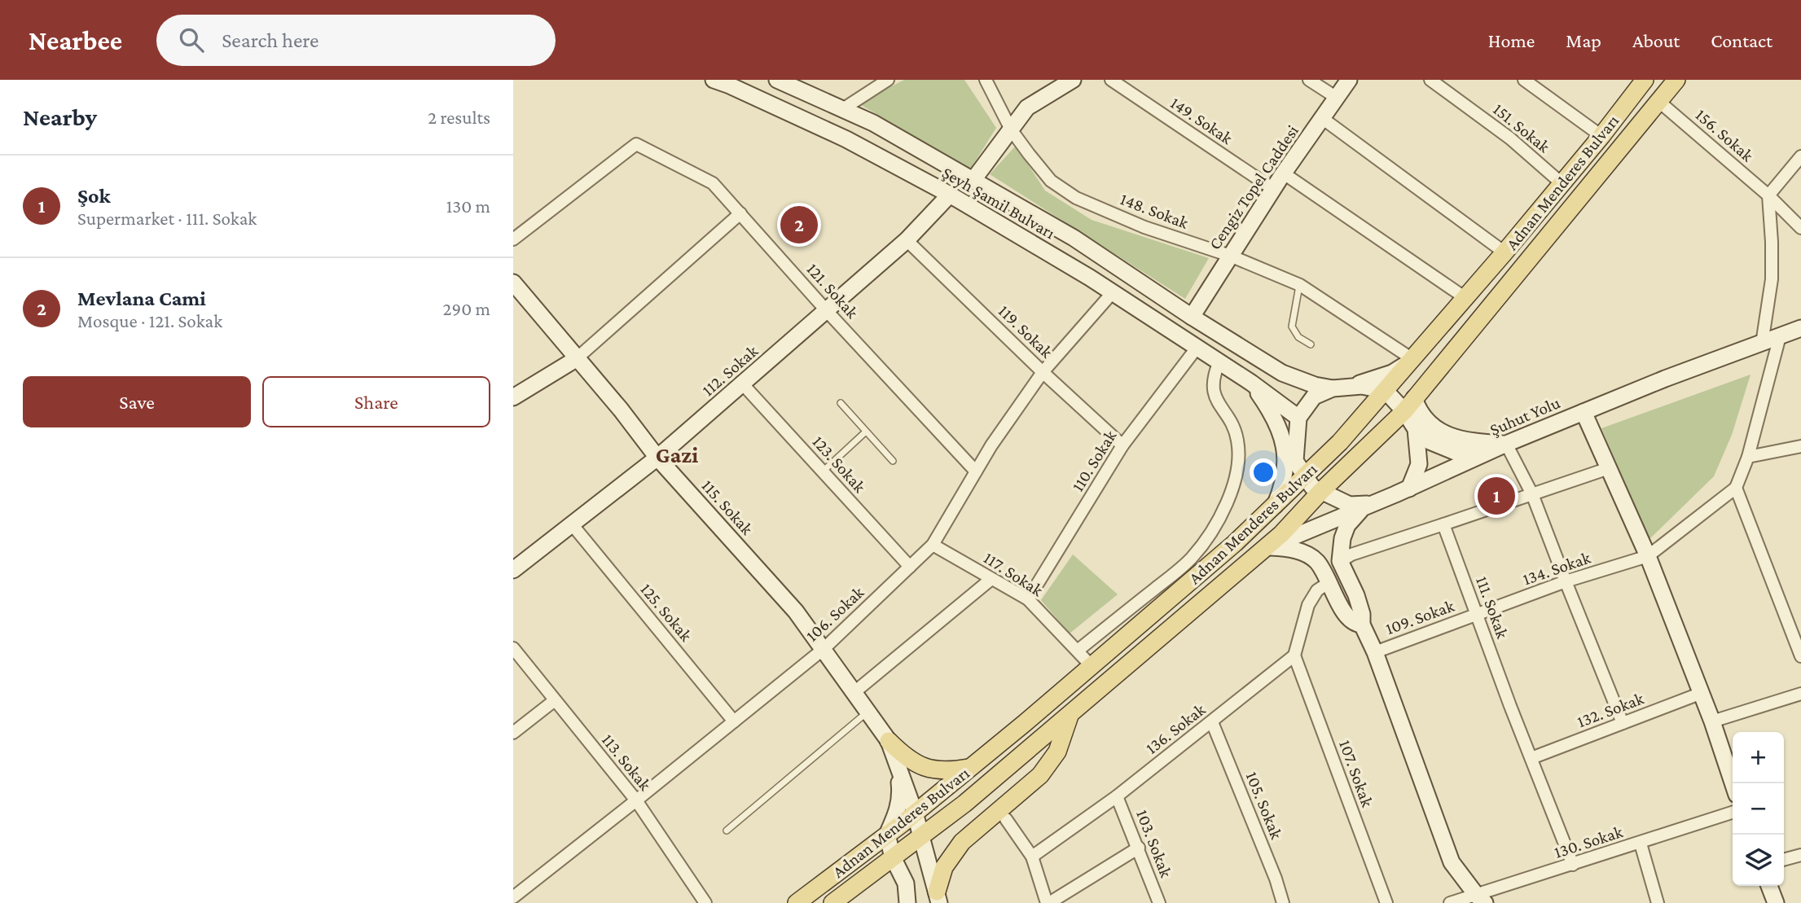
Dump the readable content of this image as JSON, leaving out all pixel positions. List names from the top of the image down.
{
  "streets": {
    "main road": [
      "Adnan Menderes Bulvarı",
      "Cengiz Topel Caddesi",
      "Şeyh Şamil Bulvarı",
      "112. Sokak",
      "Şuhut Yolu",
      "115. Sokak"
    ],
    "street": [
      "149. Sokak",
      "151. Sokak",
      "156. Sokak",
      "148. Sokak",
      "121. Sokak",
      "119. Sokak",
      "110. Sokak",
      "123. Sokak",
      "134. Sokak",
      "117. Sokak",
      "111. Sokak",
      "125. Sokak",
      "106. Sokak",
      "109. Sokak",
      "132. Sokak",
      "136. Sokak",
      "113. Sokak",
      "107. Sokak",
      "105. Sokak",
      "130. Sokak",
      "103. Sokak"
    ]
  },
  "crossings": [
    ["149. Sokak", "Cengiz Topel Caddesi"],
    ["151. Sokak", "Adnan Menderes Bulvarı"],
    ["156. Sokak", "Adnan Menderes Bulvarı"],
    ["Adnan Menderes Bulvarı", "148. Sokak"],
    ["Adnan Menderes Bulvarı", "Şuhut Yolu"],
    ["Adnan Menderes Bulvarı", "115. Sokak"],
    ["Adnan Menderes Bulvarı", "117. Sokak"],
    ["Cengiz Topel Caddesi", "Şeyh Şamil Bulvarı"],
    ["Cengiz Topel Caddesi", "148. Sokak"],
    ["Şeyh Şamil Bulvarı", "112. Sokak"],
    ["Şeyh Şamil Bulvarı", "110. Sokak"],
    ["Şeyh Şamil Bulvarı", "106. Sokak"],
    ["121. Sokak", "112. Sokak"],
    ["121. Sokak", "106. Sokak"],
    ["119. Sokak", "112. Sokak"],
    ["119. Sokak", "110. Sokak"],
    ["119. Sokak", "106. Sokak"],
    ["112. Sokak", "123. Sokak"],
    ["112. Sokak", "115. Sokak"],
    ["112. Sokak", "125. Sokak"],
    ["110. Sokak", "117. Sokak"],
    ["123. Sokak", "106. Sokak"],
    ["115. Sokak", "106. Sokak"],
    ["134. Sokak", "111. Sokak"],
    ["134. Sokak", "109. Sokak"],
    ["117. Sokak", "106. Sokak"],
    ["111. Sokak", "109. Sokak"],
    ["111. Sokak", "132. Sokak"],
    ["111. Sokak", "130. Sokak"],
    ["125. Sokak", "106. Sokak"],
    ["106. Sokak", "113. Sokak"],
    ["136. Sokak", "107. Sokak"],
    ["136. Sokak", "105. Sokak"],
    ["136. Sokak", "103. Sokak"]
  ],
  "districts": ["Gazi"],
  "page": {
    "header": "Nearbee",
    "search": "Search here",
    "nav": [
      "Home",
      "Map",
      "About",
      "Contact"
    ],
    "heading": ["Nearby", "2 results"],
    "list": [
      {
        "mark": "1",
        "name": "Şok",
        "note": "Supermarket · 111. Sokak",
        "value": "130 m"
      },
      {
        "mark": "2",
        "name": "Mevlana Cami",
        "note": "Mosque · 121. Sokak",
        "value": "290 m"
      }
    ],
    "pins": ["2", "1"],
    "buttons": ["Save", "Share"],
    "map_buttons": ["+", "−"]
  }
}
